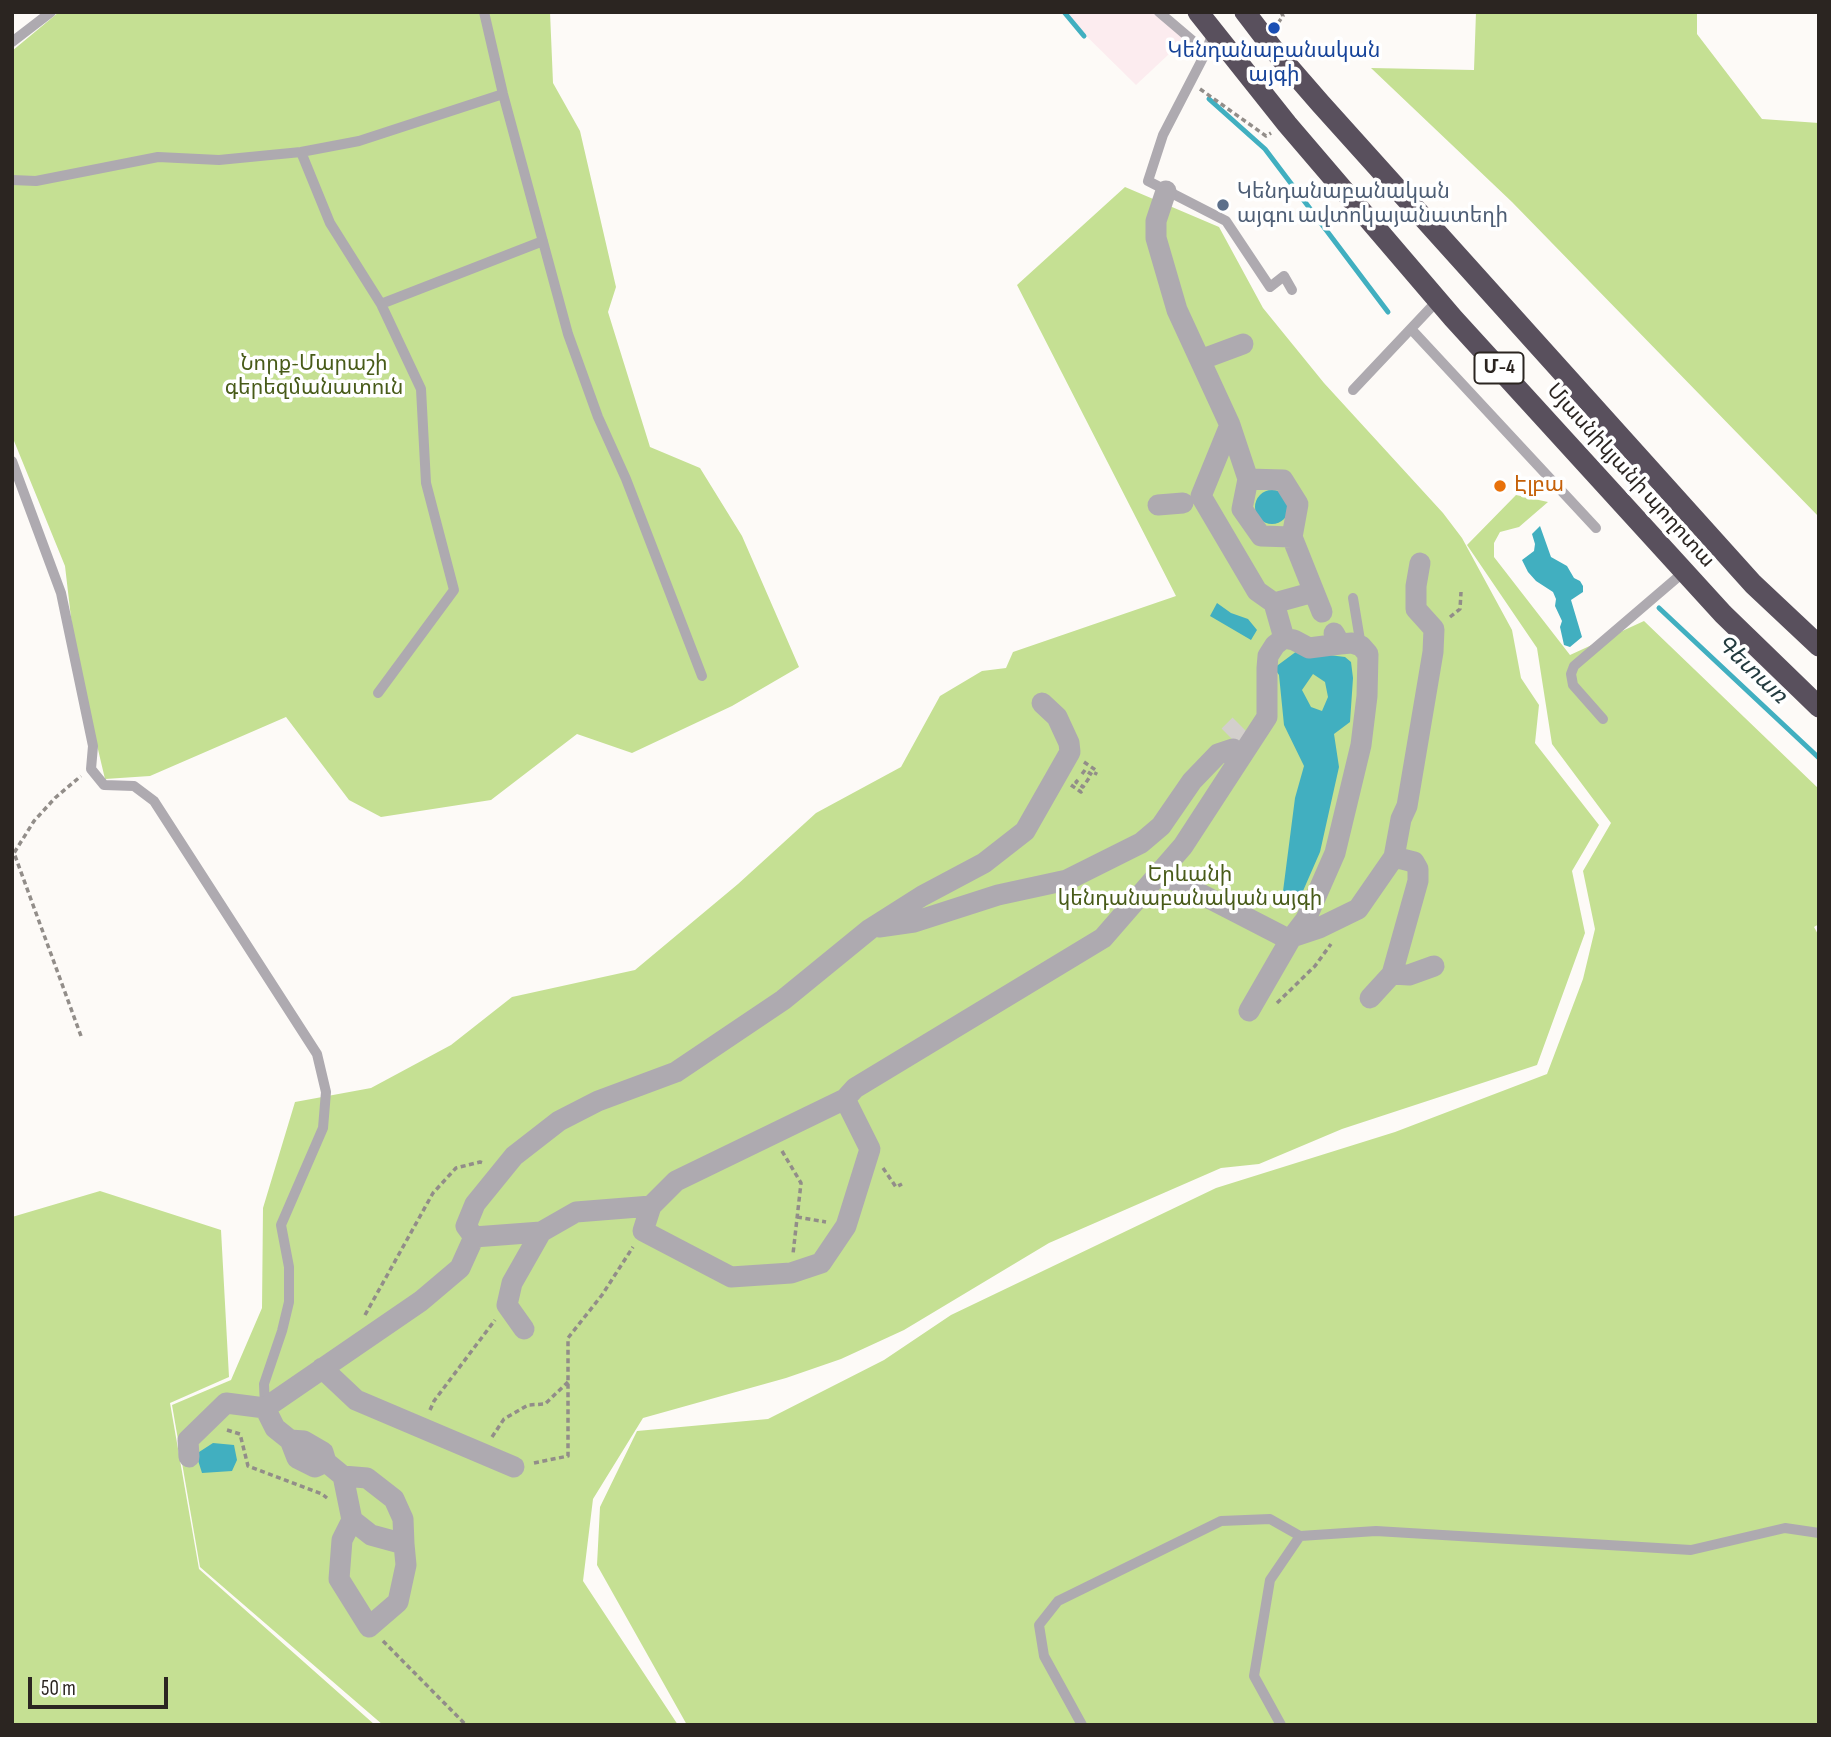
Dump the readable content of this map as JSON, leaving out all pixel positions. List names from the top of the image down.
{
  "streets": {
    "highway": ["Մ-4", "Մյասնիկյանի պողոտա"]
  },
  "water": ["Գետառ"],
  "parks": ["Նորք-Մարաշի գերեզմանատուն", "Երևանի կենդանաբանական այգի"],
  "places": ["Կենդանաբանական այգի", "Կենդանաբանական այգու ավտոկայանատեղի", "Էլբա"],
  "scale_bar": "50 m"
}
